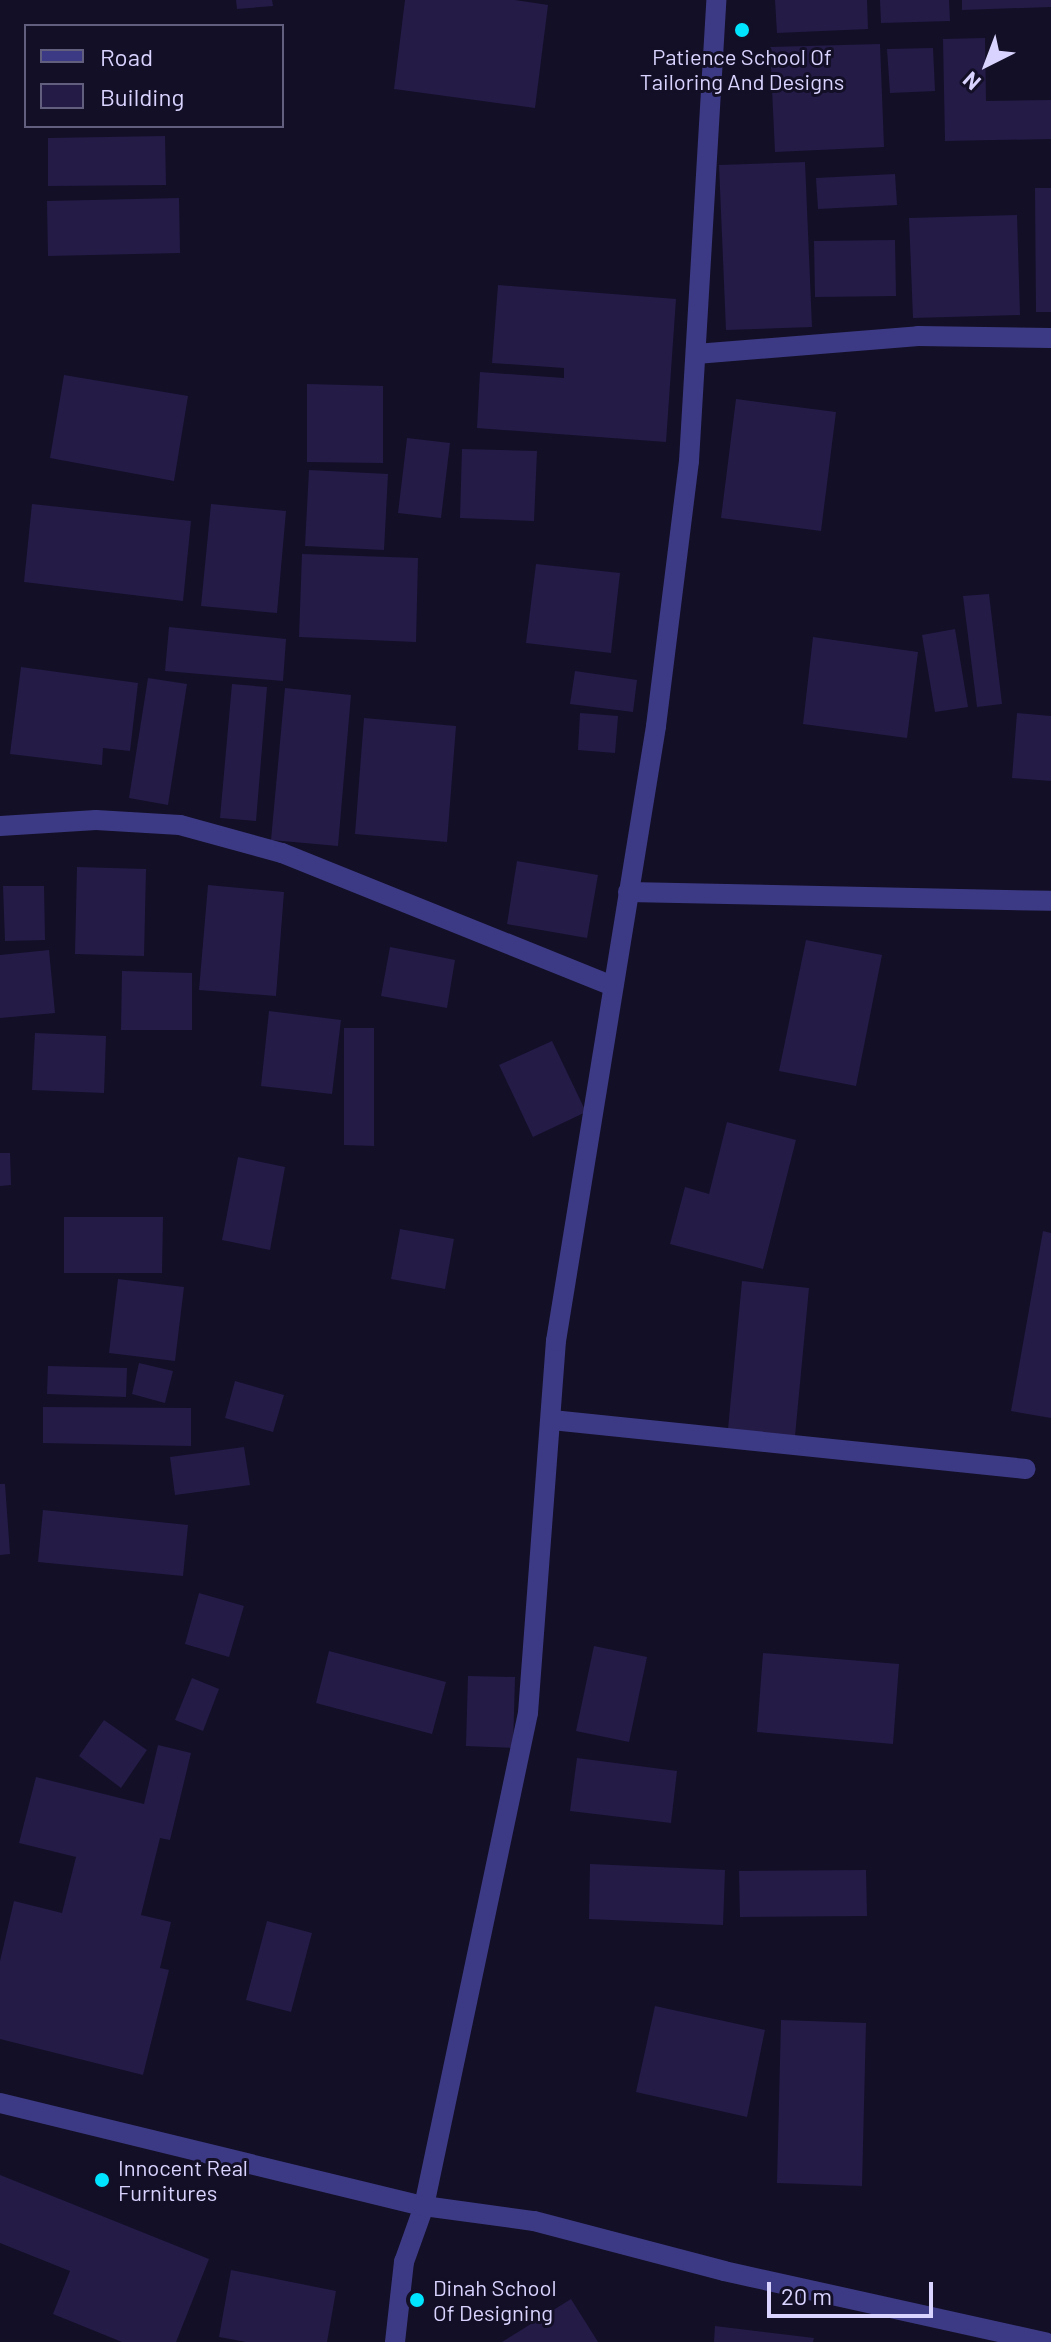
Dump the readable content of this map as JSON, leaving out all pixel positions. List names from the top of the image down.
{
  "places": ["Patience School Of Tailoring And Designs", "Innocent Real Furnitures", "Dinah School Of Designing"],
  "legend": ["Road", "Building"],
  "scale_bar": "20 m",
  "north": "bottom left"
}
